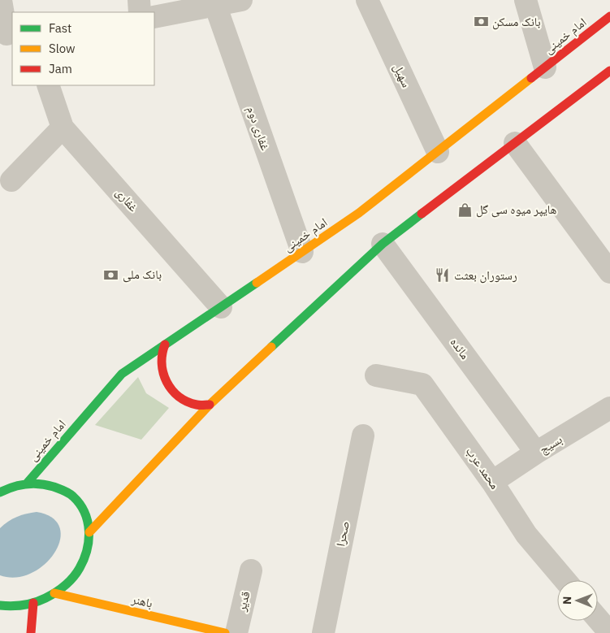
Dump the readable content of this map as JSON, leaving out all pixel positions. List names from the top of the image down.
{
  "streets": {
    "main road": ["امام خمینی", "باهنر"],
    "street": [
      "سهیل",
      "غفاری دوم",
      "غفاری",
      "مائده",
      "بسیج",
      "محمد عرب",
      "صحرا",
      "قدیر"
    ]
  },
  "crossings": [
    ["امام خمینی", "سهیل"],
    ["امام خمینی", "غفاری دوم"],
    ["امام خمینی", "غفاری"],
    ["مائده", "بسیج"],
    ["بسیج", "محمد عرب"]
  ],
  "places": {
    "bank": ["بانک مسکن", "بانک ملی"],
    "shop": ["هایپر میوه سی گل"],
    "restaurant": ["رستوران بعثت"]
  },
  "legend": ["Fast", "Slow", "Jam"],
  "north": "left"
}
